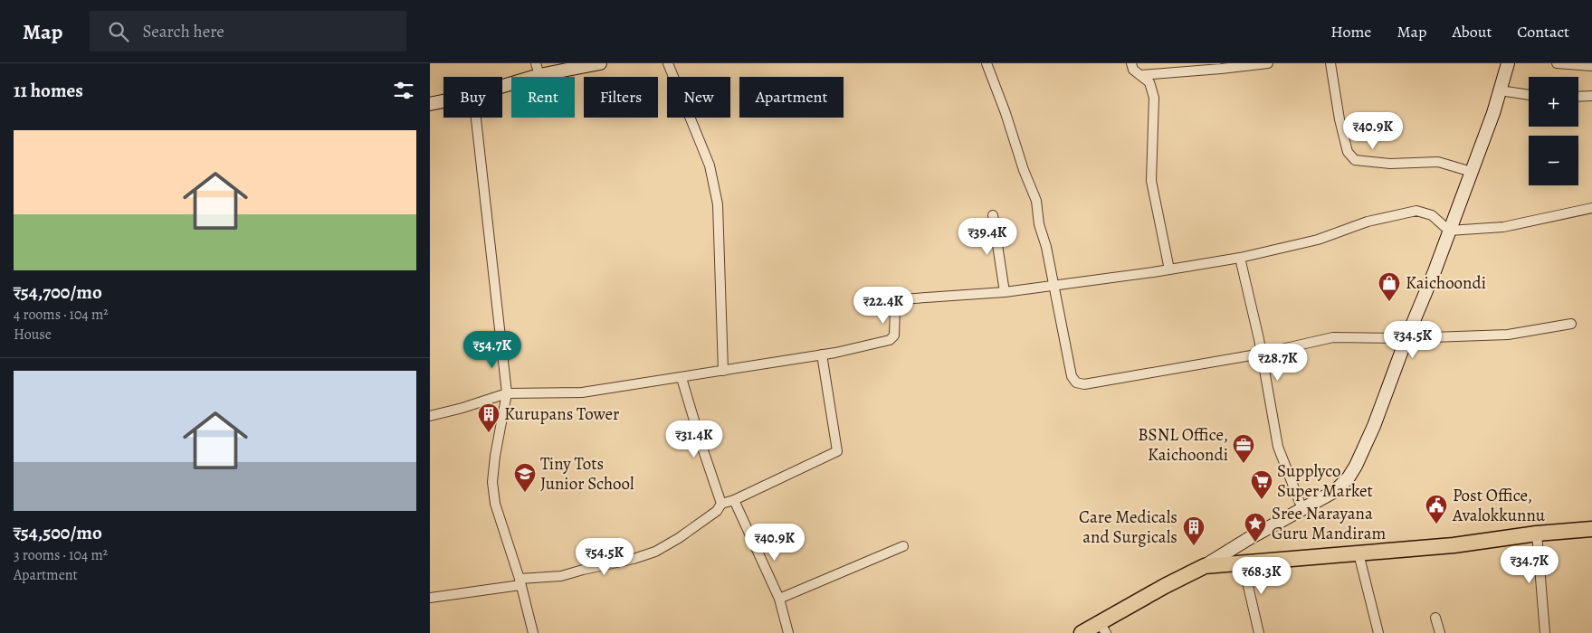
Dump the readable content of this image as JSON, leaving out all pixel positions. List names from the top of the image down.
{
  "places": {
    "shop": ["Kaichoondi"],
    "building": ["Kurupans Tower", "Care Medicals and Surgicals"],
    "office": ["BSNL Office, Kaichoondi"],
    "school or university": ["Tiny Tots Junior School"],
    "supermarket": ["Supplyco Super Market"],
    "public building": ["Post Office, Avalokkunnu"],
    "place": ["Sree Narayana Guru Mandiram"]
  },
  "page": {
    "header": "Map",
    "search": "Search here",
    "nav": [
      "Home",
      "Map",
      "About",
      "Contact"
    ],
    "heading": "11 homes",
    "map_buttons": ["+", "−"],
    "chip": [
      "Buy",
      "Rent",
      "Filters",
      "New",
      "Apartment"
    ],
    "price": [
      "₹40.9K",
      "₹39.4K",
      "₹22.4K",
      "₹34.5K",
      "₹54.7K",
      "₹28.7K",
      "₹31.4K",
      "₹40.9K",
      "₹54.5K",
      "₹34.7K",
      "₹68.3K"
    ],
    "list": [
      {
        "name": "₹54,700/mo",
        "note": "4 rooms · 104 m² · House"
      },
      {
        "name": "₹54,500/mo",
        "note": "3 rooms · 104 m² · Apartment"
      }
    ]
  }
}
